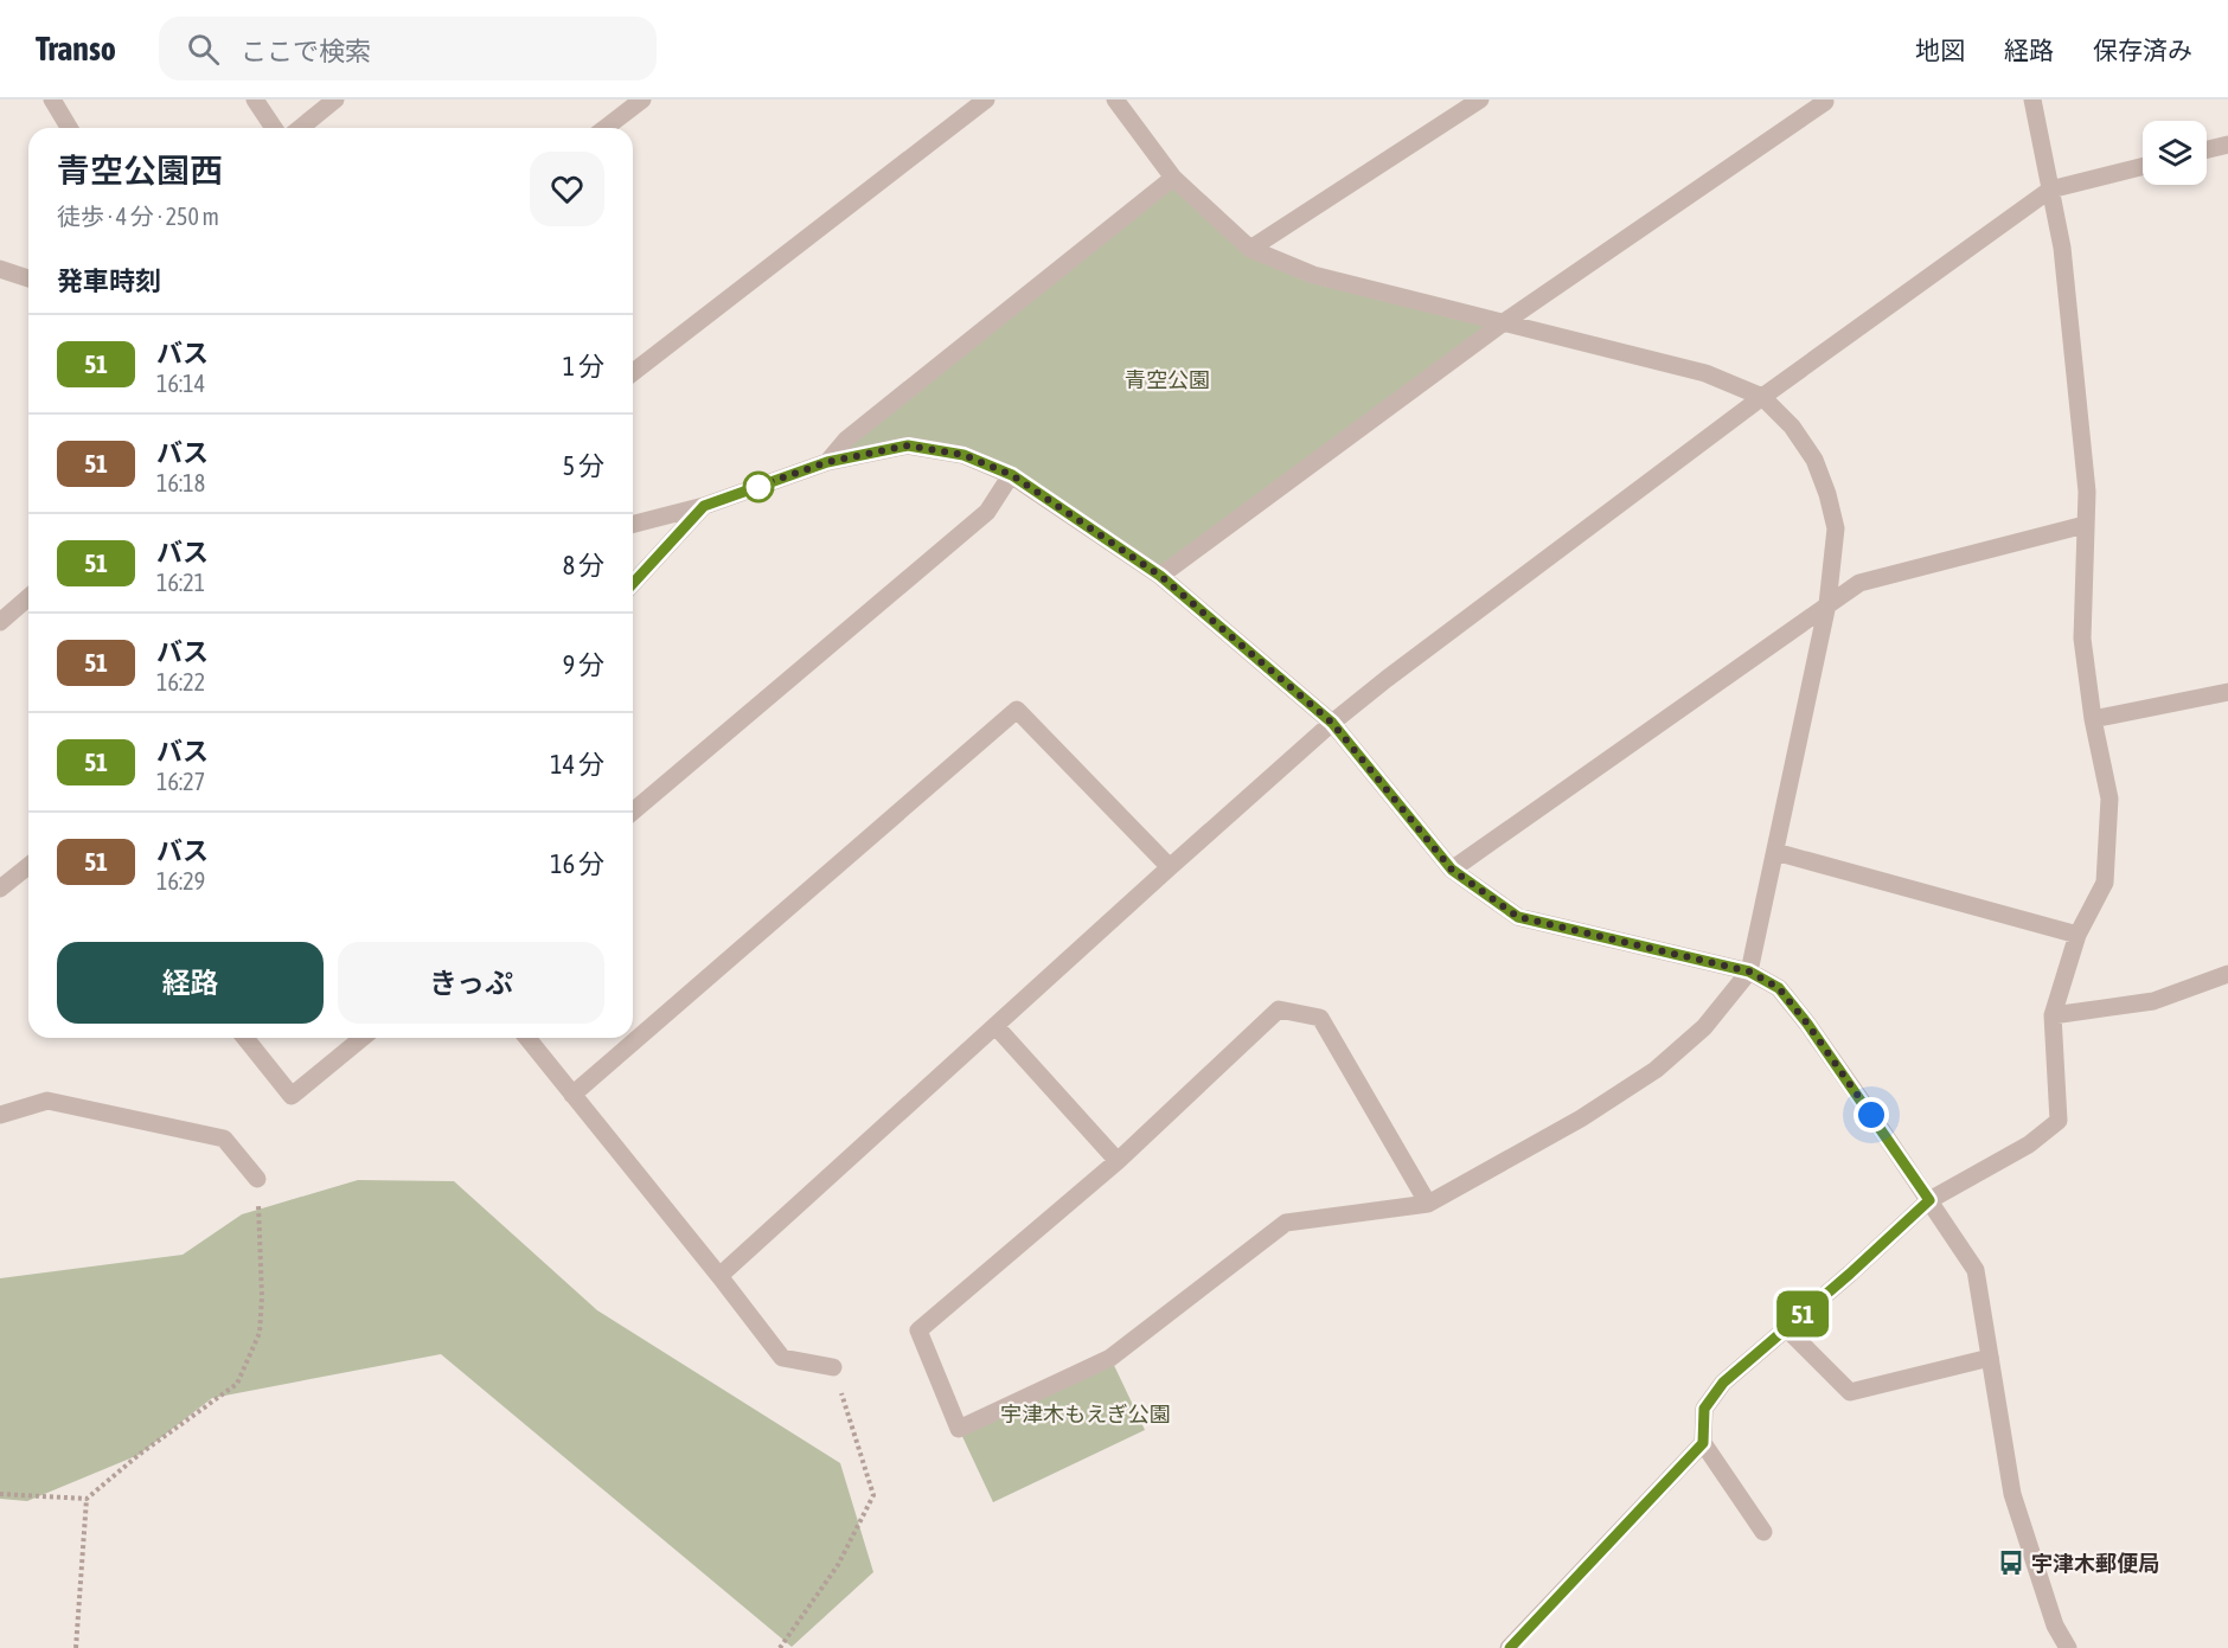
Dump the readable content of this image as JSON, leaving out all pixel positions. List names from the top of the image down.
{
  "parks": ["青空公園", "宇津木もえぎ公園"],
  "places": {
    "bus stop": ["宇津木郵便局"]
  },
  "lines": ["bus line 51"],
  "page": {
    "header": "Transo",
    "search": "ここで検索",
    "nav": ["地図", "経路", "保存済み"],
    "on_map": "51",
    "heading": [
      ["青空公園西", "徒歩 · 4 分 · 250 m"],
      "発車時刻"
    ],
    "list": [
      {
        "mark": "51",
        "name": "バス",
        "note": "16:14",
        "value": "1 分"
      },
      {
        "mark": "51",
        "name": "バス",
        "note": "16:18",
        "value": "5 分"
      },
      {
        "mark": "51",
        "name": "バス",
        "note": "16:21",
        "value": "8 分"
      },
      {
        "mark": "51",
        "name": "バス",
        "note": "16:22",
        "value": "9 分"
      },
      {
        "mark": "51",
        "name": "バス",
        "note": "16:27",
        "value": "14 分"
      },
      {
        "mark": "51",
        "name": "バス",
        "note": "16:29",
        "value": "16 分"
      }
    ],
    "buttons": ["経路", "きっぷ"]
  }
}
